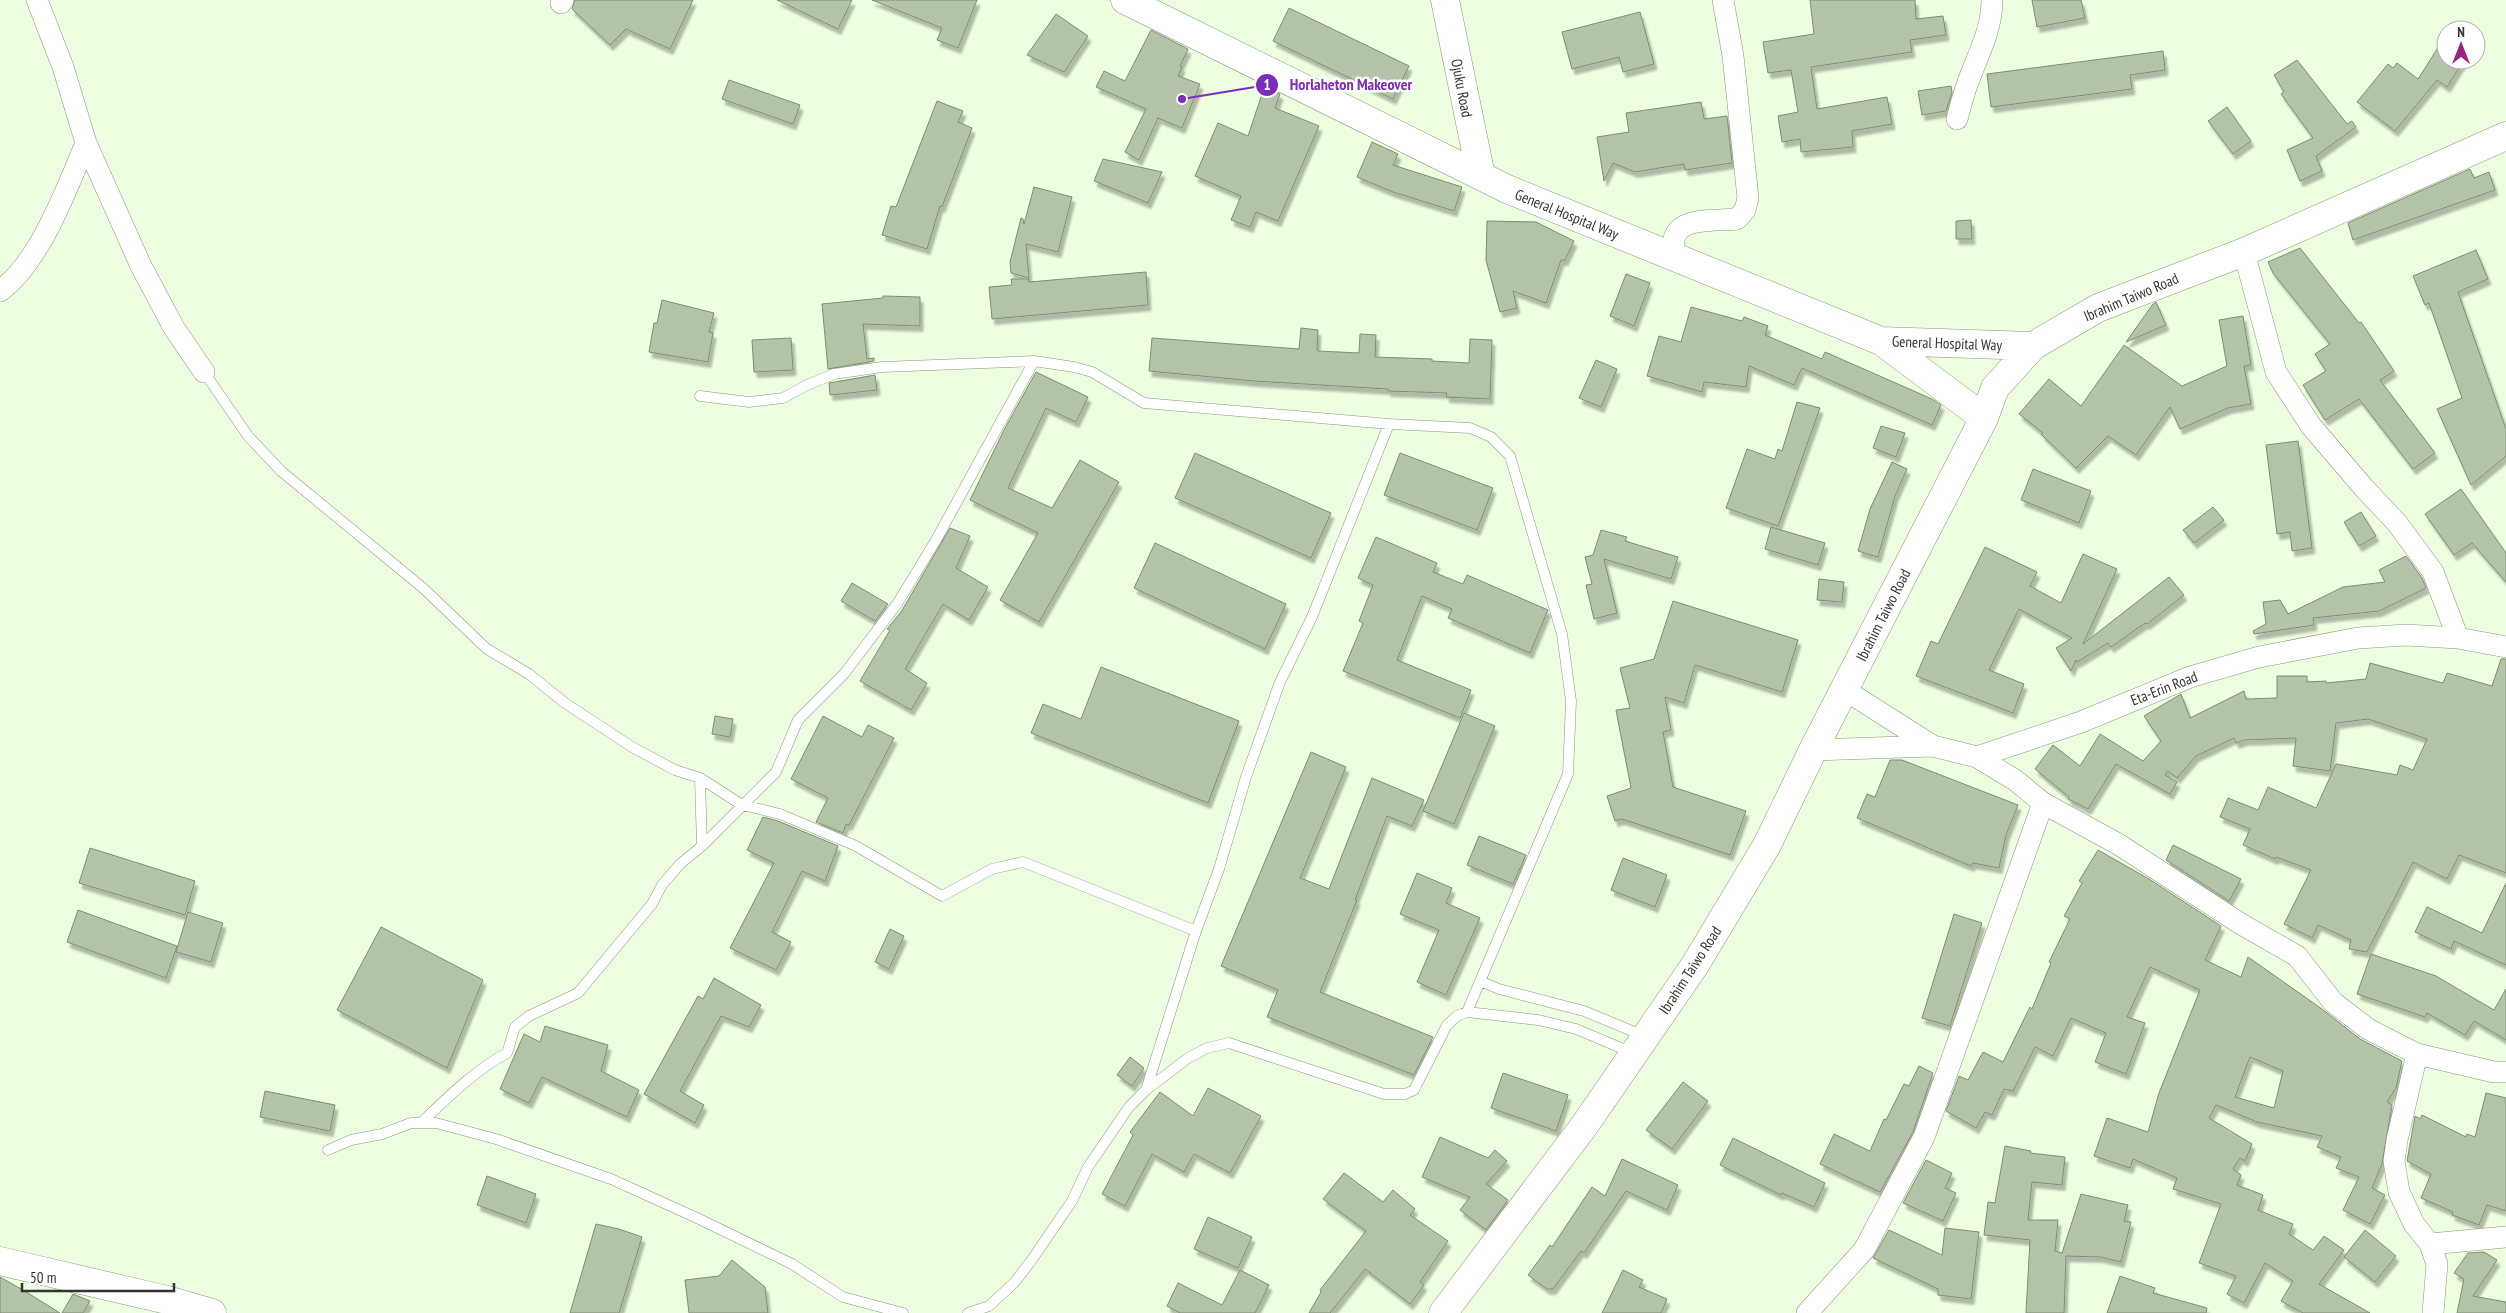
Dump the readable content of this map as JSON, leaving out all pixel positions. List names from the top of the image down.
{
  "streets": {
    "main road": ["Ojuku Road", "General Hospital Way", "Ibrahim Taiwo Road"],
    "street": ["Eta-Erin Road"]
  },
  "crossings": [
    ["Ojuku Road", "General Hospital Way"],
    ["General Hospital Way", "Ibrahim Taiwo Road"]
  ],
  "places": ["Horlaheton Makeover"],
  "scale_bar": "50 m",
  "north": "top"
}
